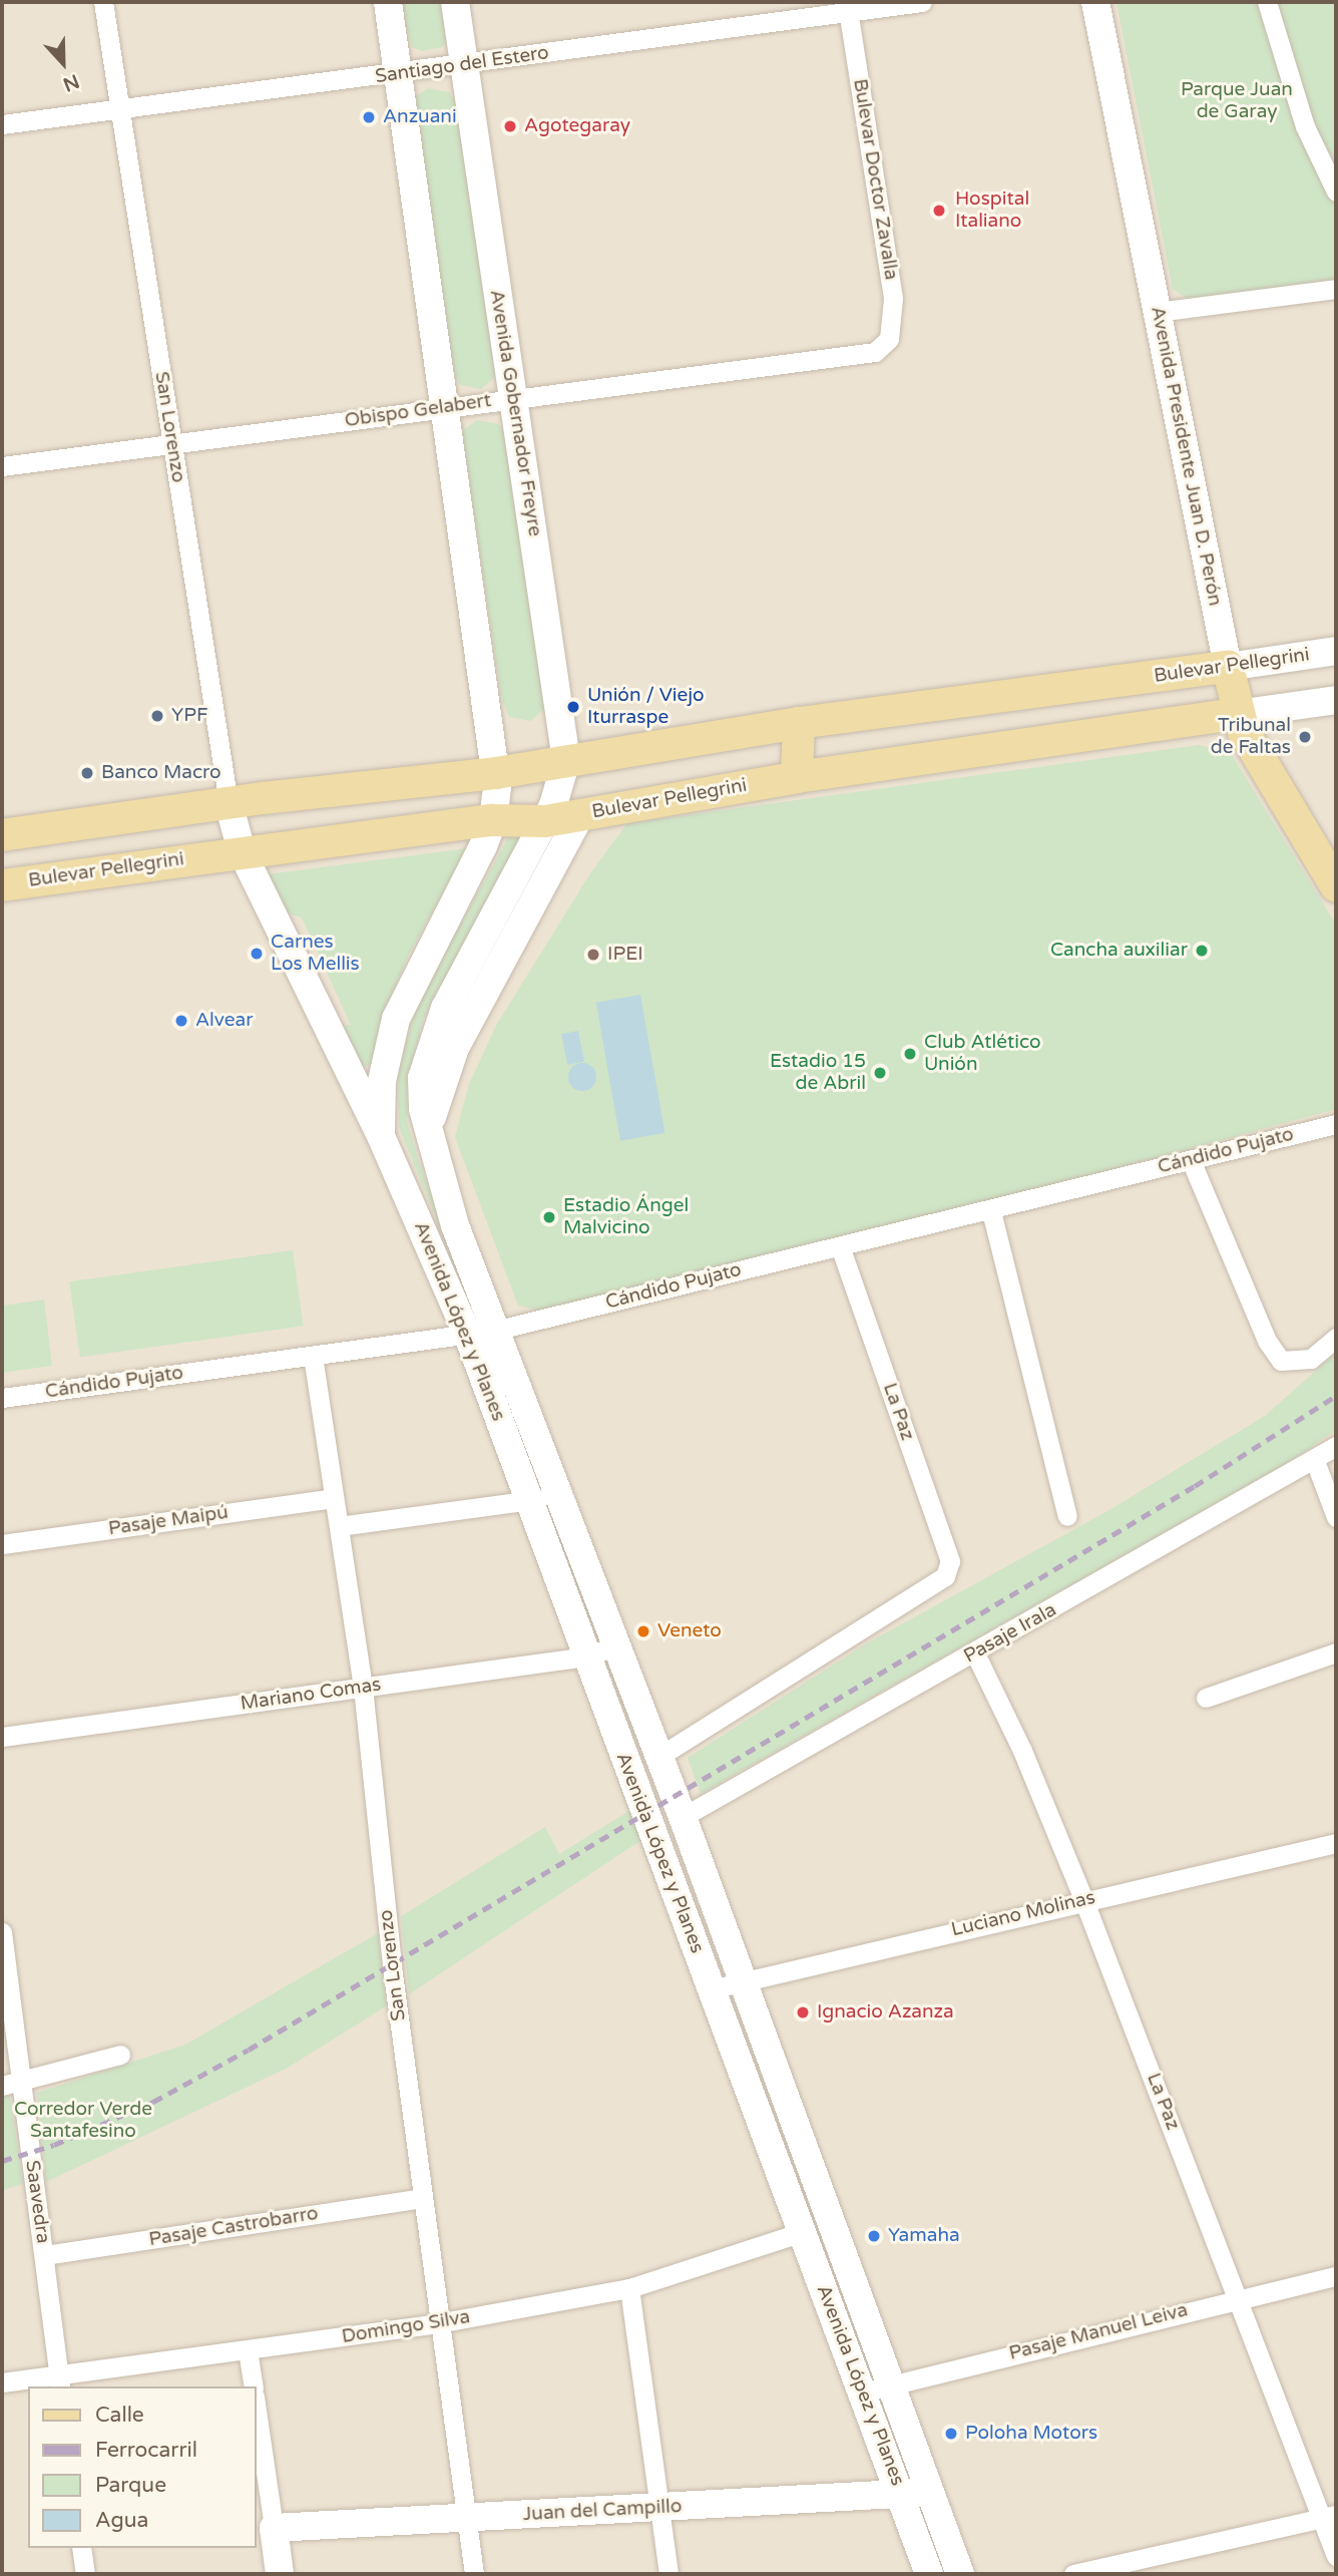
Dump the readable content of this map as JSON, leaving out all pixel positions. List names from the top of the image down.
{
  "streets": {
    "main road": [
      "Avenida Gobernador Freyre",
      "San Lorenzo",
      "Avenida Presidente Juan D. Perón",
      "Bulevar Pellegrini",
      "Avenida López y Planes",
      "Juan del Campillo"
    ],
    "street": [
      "Santiago del Estero",
      "Bulevar Doctor Zavalla",
      "Obispo Gelabert",
      "Cándido Pujato",
      "La Paz",
      "Pasaje Maipú",
      "Pasaje Irala",
      "Mariano Comas",
      "Luciano Molinas",
      "Saavedra",
      "Pasaje Castrobarro",
      "Domingo Silva",
      "Pasaje Manuel Leiva"
    ]
  },
  "crossings": [
    ["Santiago del Estero", "Bulevar Doctor Zavalla"],
    ["Santiago del Estero", "Avenida Gobernador Freyre"],
    ["Santiago del Estero", "San Lorenzo"],
    ["Bulevar Doctor Zavalla", "Obispo Gelabert"],
    ["Obispo Gelabert", "Avenida Gobernador Freyre"],
    ["Obispo Gelabert", "San Lorenzo"],
    ["Avenida Gobernador Freyre", "Bulevar Pellegrini"],
    ["Avenida Gobernador Freyre", "Avenida López y Planes"],
    ["San Lorenzo", "Bulevar Pellegrini"],
    ["San Lorenzo", "Cándido Pujato"],
    ["San Lorenzo", "Avenida López y Planes"],
    ["San Lorenzo", "Pasaje Maipú"],
    ["San Lorenzo", "Mariano Comas"],
    ["San Lorenzo", "Pasaje Castrobarro"],
    ["San Lorenzo", "Domingo Silva"],
    ["San Lorenzo", "Juan del Campillo"],
    ["Avenida Presidente Juan D. Perón", "Bulevar Pellegrini"],
    ["Bulevar Pellegrini", "Avenida López y Planes"],
    ["Cándido Pujato", "Avenida López y Planes"],
    ["Cándido Pujato", "La Paz"],
    ["Avenida López y Planes", "La Paz"],
    ["Avenida López y Planes", "Pasaje Irala"],
    ["Avenida López y Planes", "Mariano Comas"],
    ["Avenida López y Planes", "Luciano Molinas"],
    ["Avenida López y Planes", "Domingo Silva"],
    ["Avenida López y Planes", "Pasaje Manuel Leiva"],
    ["Avenida López y Planes", "Juan del Campillo"],
    ["La Paz", "Pasaje Irala"],
    ["La Paz", "Luciano Molinas"],
    ["La Paz", "Pasaje Manuel Leiva"],
    ["Saavedra", "Pasaje Castrobarro"],
    ["Saavedra", "Domingo Silva"]
  ],
  "parks": ["Parque Juan de Garay", "Corredor Verde Santafesino"],
  "places": [
    "Anzuani",
    "Agotegaray",
    "Hospital Italiano",
    "Unión / Viejo Iturraspe",
    "YPF",
    "Tribunal de Faltas",
    "Banco Macro",
    "Cancha auxiliar",
    "Carnes Los Mellis",
    "IPEI",
    "Alvear",
    "Club Atlético Unión",
    "Estadio 15 de Abril",
    "Estadio Ángel Malvicino",
    "Veneto",
    "Ignacio Azanza",
    "Yamaha",
    "Poloha Motors"
  ],
  "legend": [
    "Calle",
    "Ferrocarril",
    "Parque",
    "Agua"
  ],
  "north": "bottom"
}
